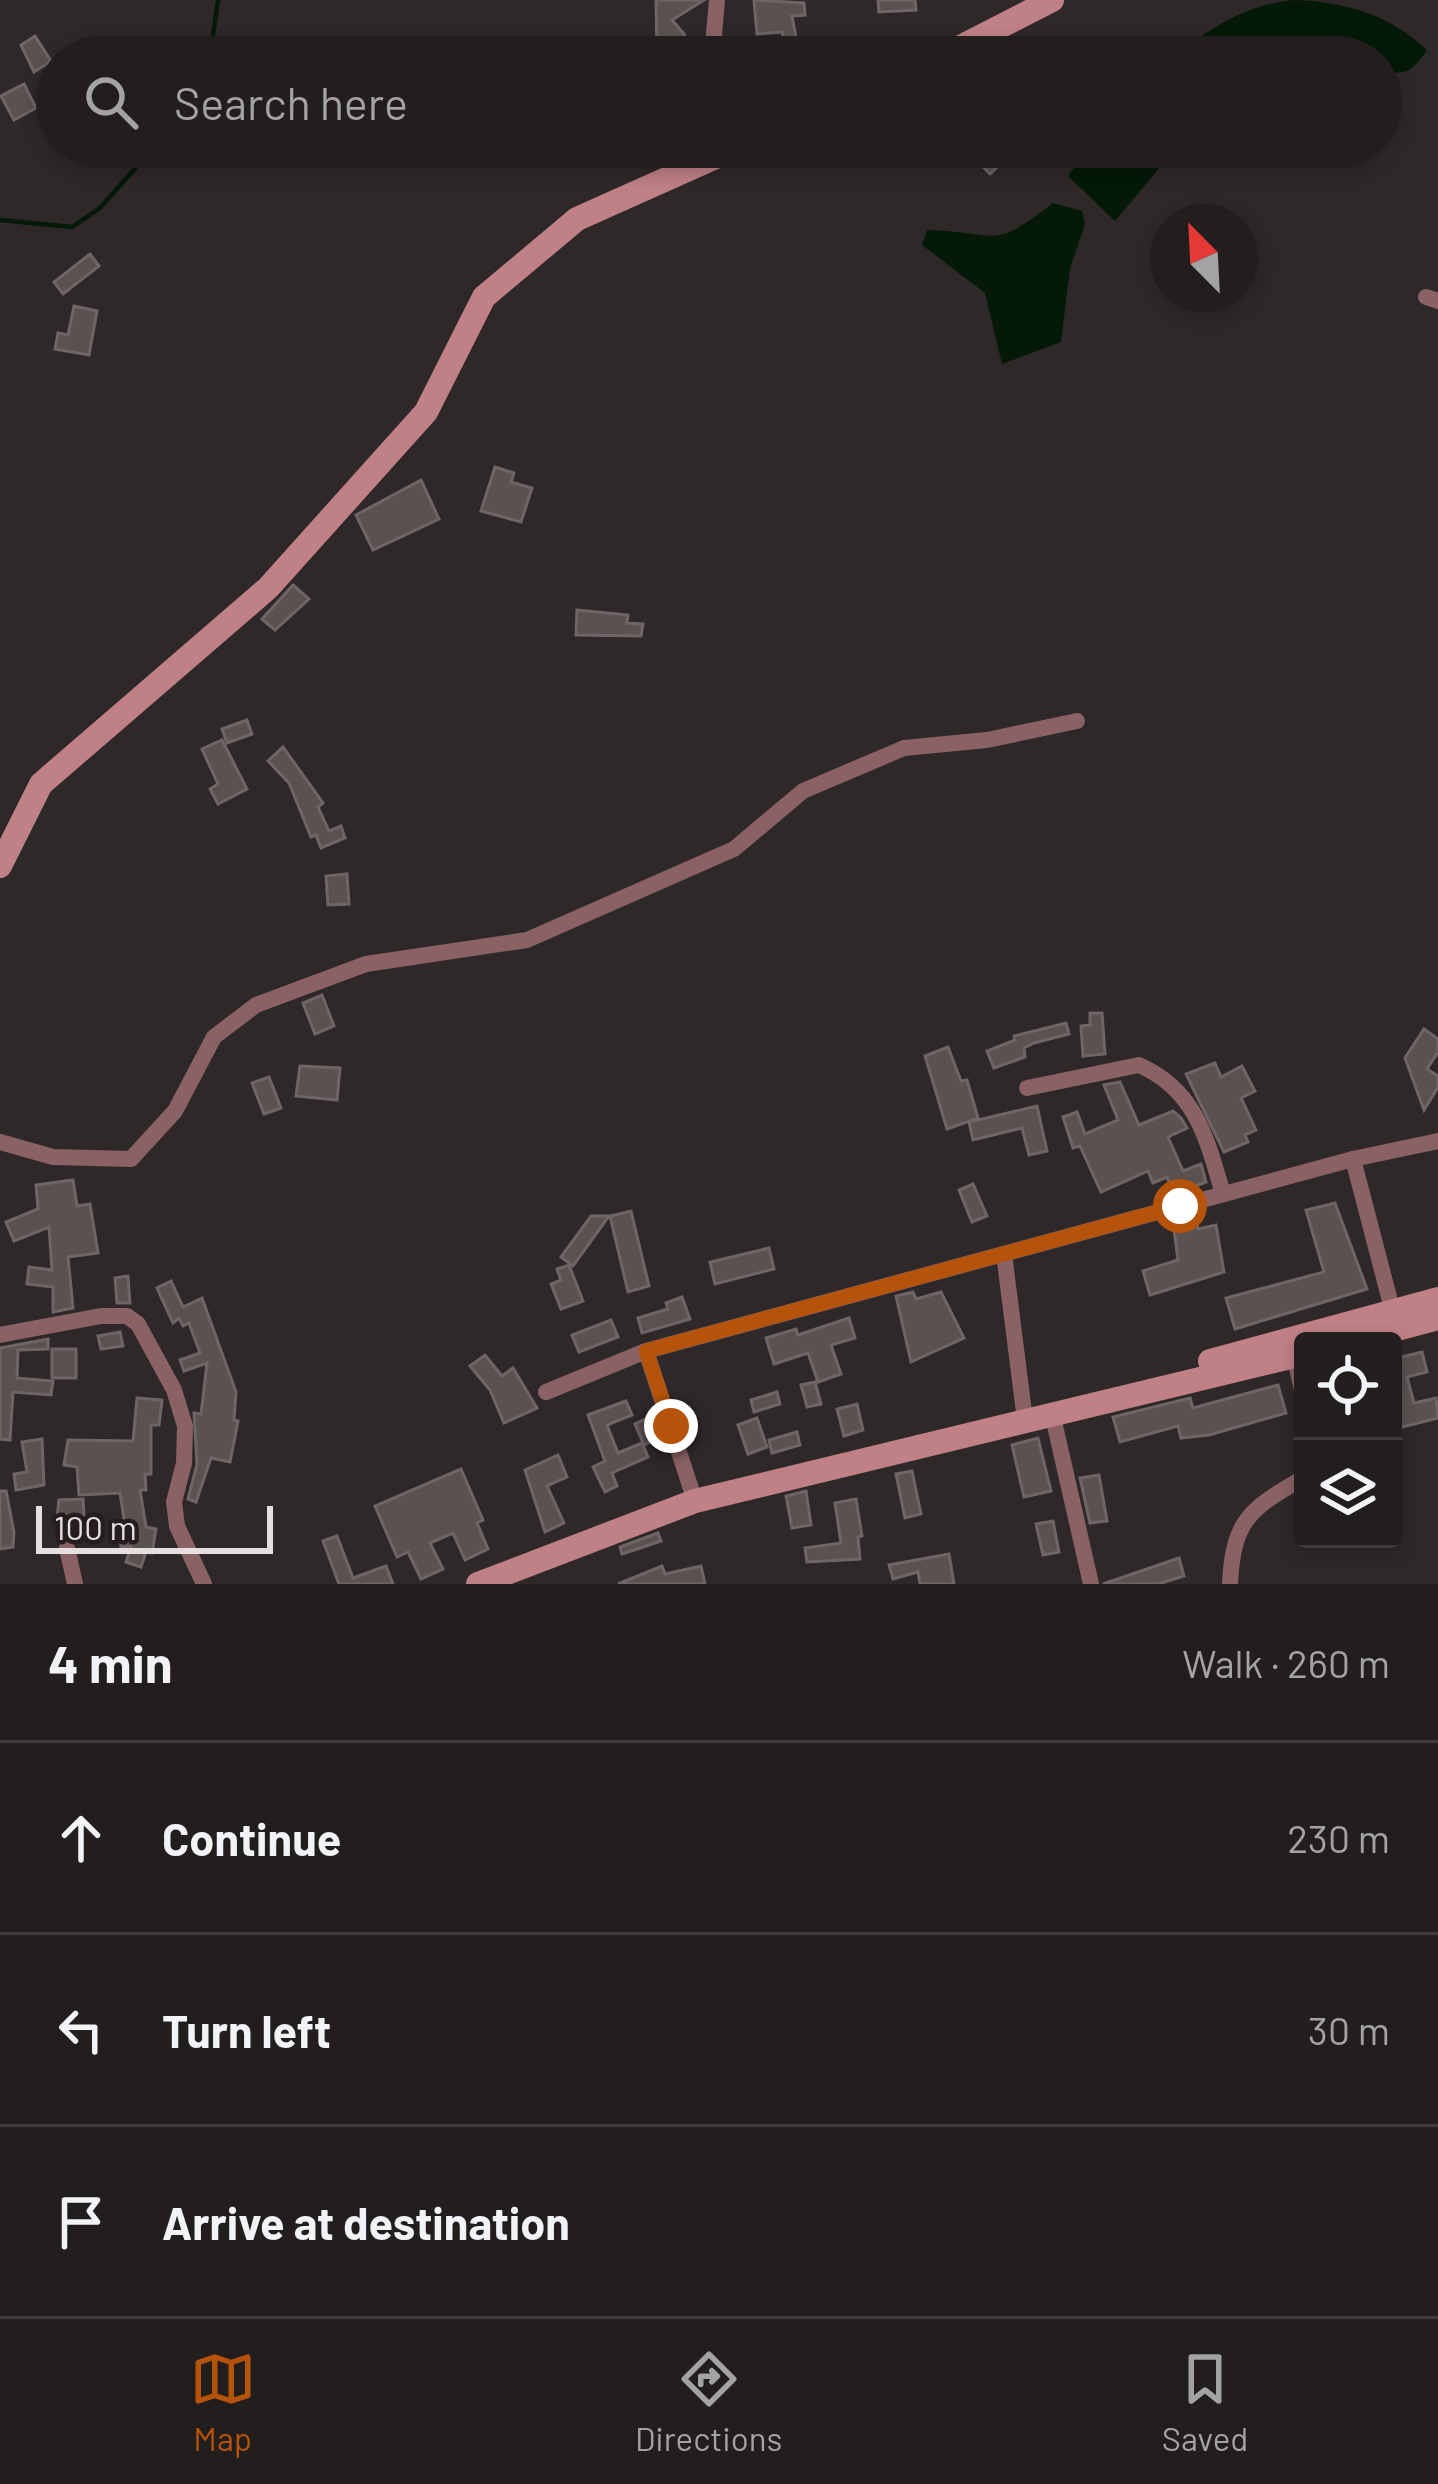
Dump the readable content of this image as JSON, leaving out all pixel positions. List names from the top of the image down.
{
  "scale_bar": "100 m",
  "north": "top left",
  "page": {
    "search": "Search here",
    "scale": "100 m",
    "heading": ["4 min", "Walk · 260 m"],
    "list": [
      ["Continue", "230 m"],
      ["Turn left", "30 m"],
      "Arrive at destination"
    ],
    "nav": ["Map", "Directions", "Saved"]
  }
}
